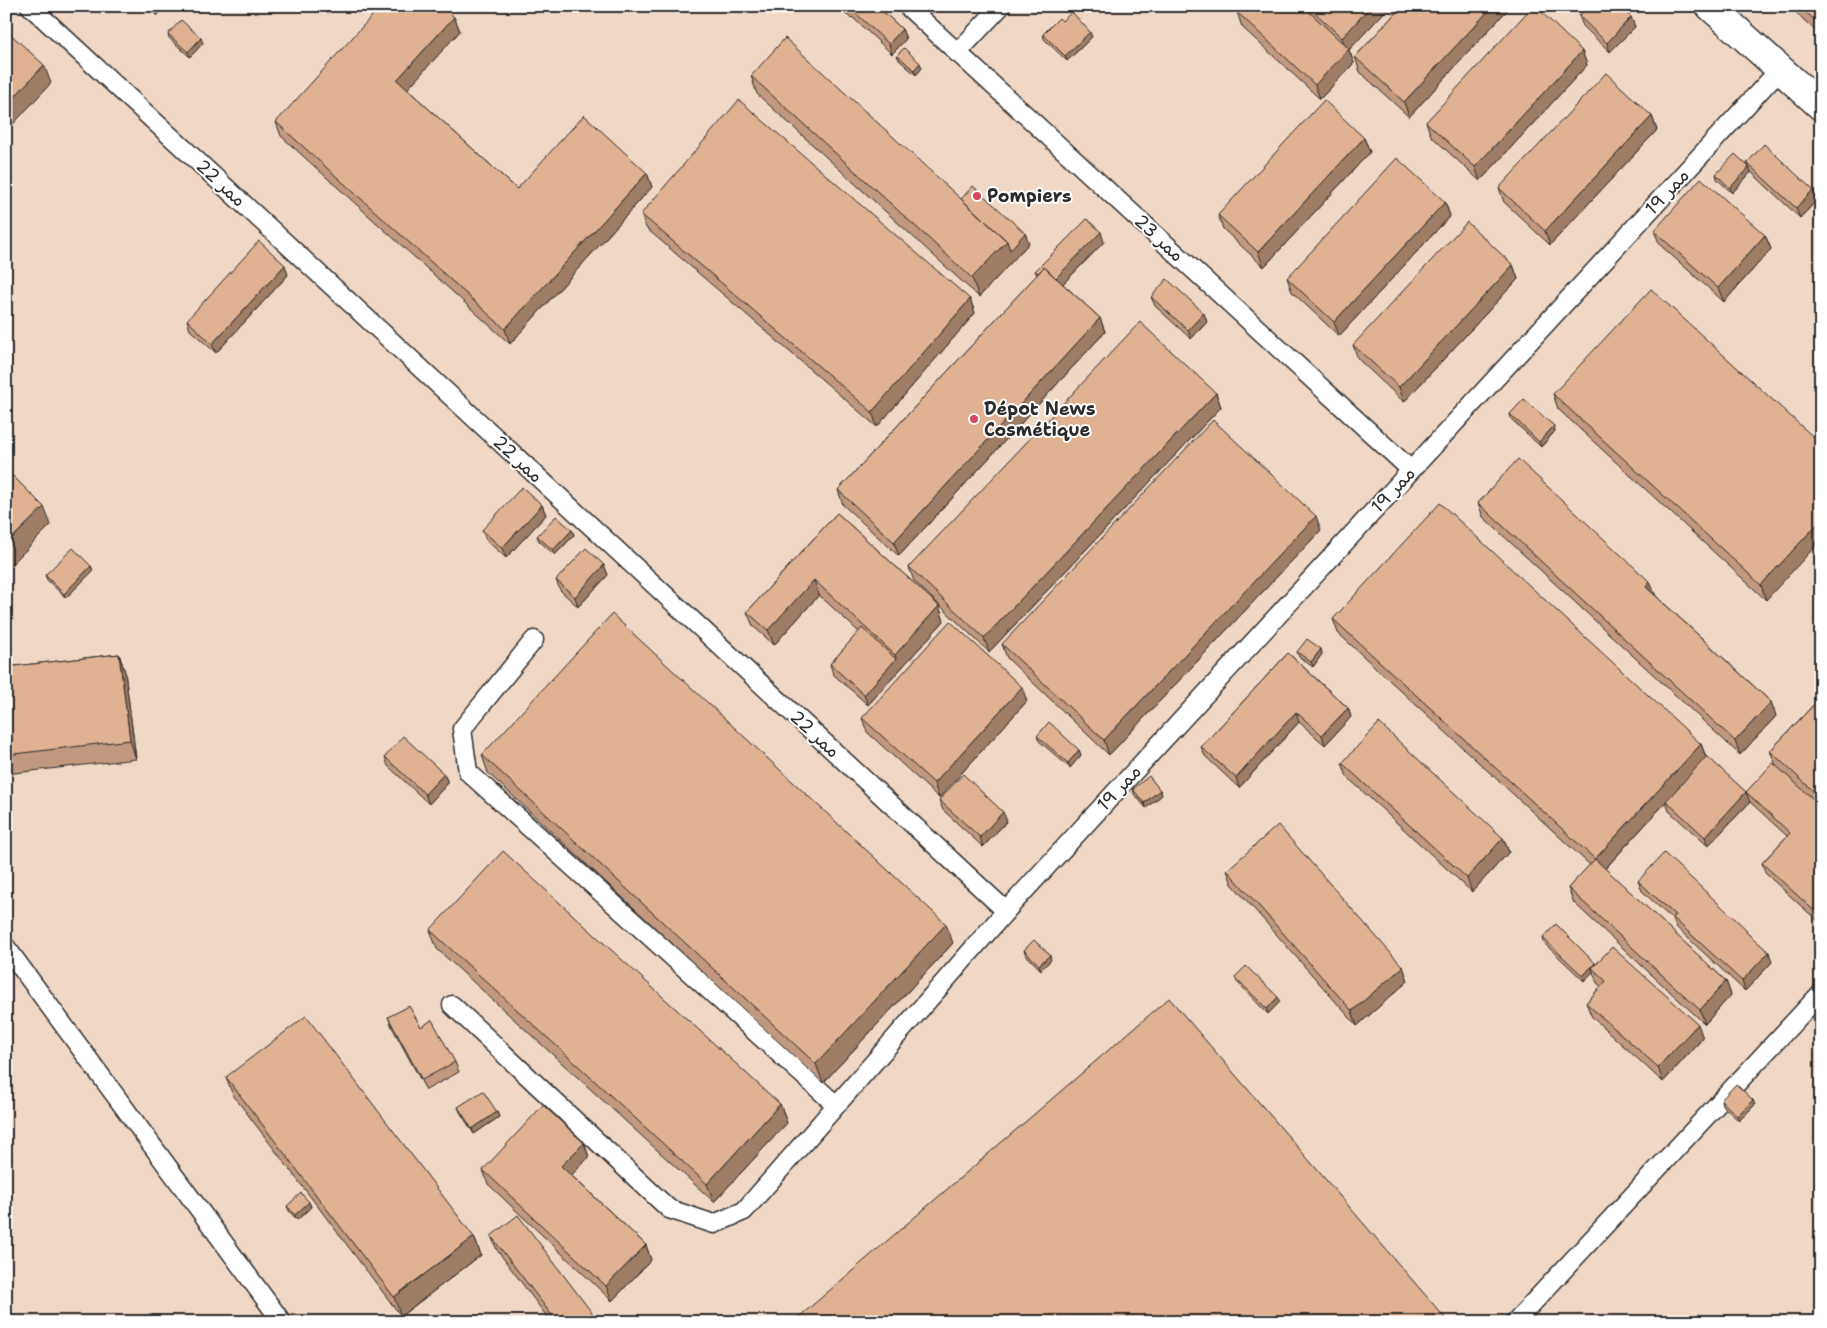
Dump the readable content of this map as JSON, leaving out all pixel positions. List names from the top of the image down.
{
  "streets": {
    "lane": ["ممر 22", "ممر 19", "ممر 23"]
  },
  "crossings": [
    ["ممر 22", "ممر 19"],
    ["ممر 19", "ممر 23"]
  ],
  "places": ["Pompiers", "Dépot News Cosmétique"]
}
